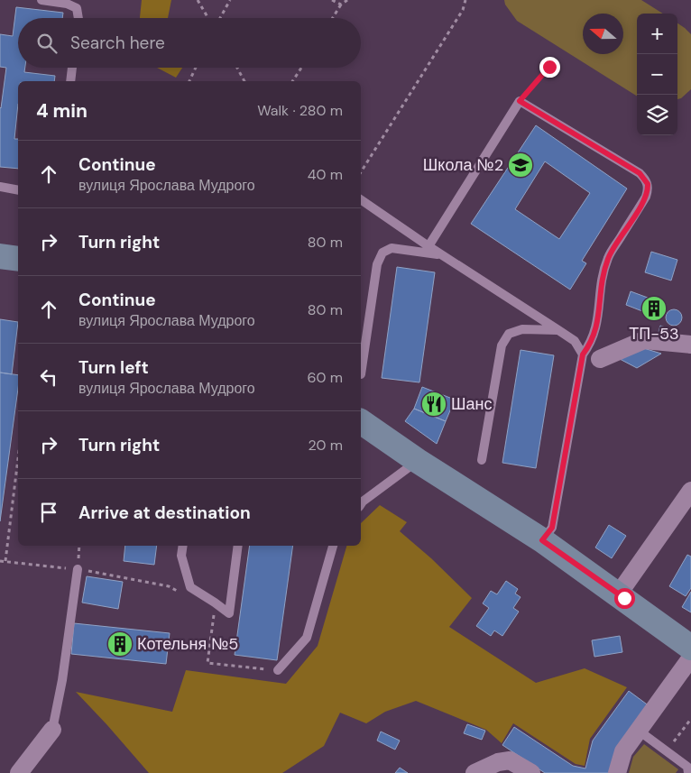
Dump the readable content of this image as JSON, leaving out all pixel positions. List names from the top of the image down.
{
  "places": {
    "school or university": ["Школа №2"],
    "building": ["ТП-53", "Котельня №5"],
    "restaurant": ["Шанс"]
  },
  "north": "left",
  "page": {
    "map_buttons": ["+", "−"],
    "search": "Search here",
    "heading": ["4 min", "Walk · 280 m"],
    "list": [
      ["Continue", "вулиця Ярослава Мудрого", "40 m"],
      ["Turn right", "80 m"],
      ["Continue", "вулиця Ярослава Мудрого", "80 m"],
      ["Turn left", "вулиця Ярослава Мудрого", "60 m"],
      ["Turn right", "20 m"],
      "Arrive at destination"
    ]
  }
}
